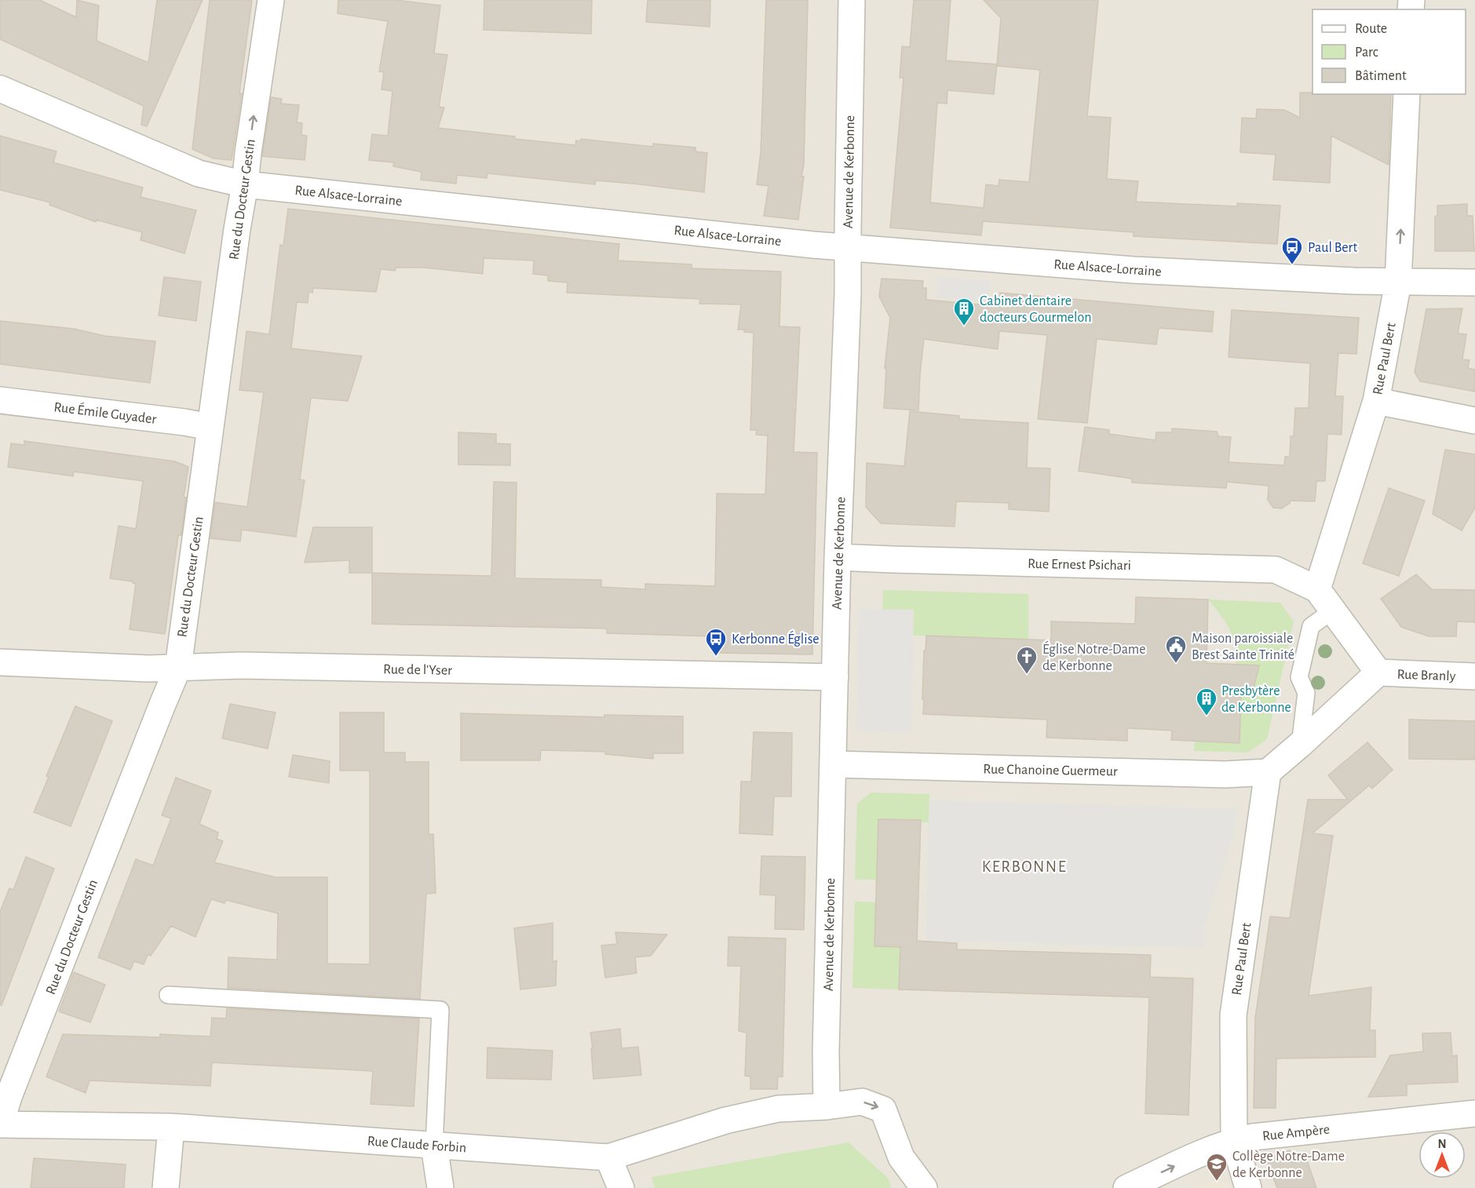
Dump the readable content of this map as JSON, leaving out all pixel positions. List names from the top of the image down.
{
  "streets": {
    "street": [
      "Avenue de Kerbonne",
      "Rue Alsace-Lorraine",
      "Rue du Docteur Gestin",
      "Rue Paul Bert",
      "Rue Émile Guyader",
      "Rue Ernest Psichari",
      "Rue de l'Yser",
      "Rue Branly",
      "Rue Chanoine Guermeur",
      "Rue Ampère",
      "Rue Claude Forbin"
    ]
  },
  "crossings": [
    ["Avenue de Kerbonne", "Rue Alsace-Lorraine"],
    ["Avenue de Kerbonne", "Rue Ernest Psichari"],
    ["Avenue de Kerbonne", "Rue de l'Yser"],
    ["Avenue de Kerbonne", "Rue Chanoine Guermeur"],
    ["Avenue de Kerbonne", "Rue Claude Forbin"],
    ["Rue Alsace-Lorraine", "Rue du Docteur Gestin"],
    ["Rue Alsace-Lorraine", "Rue Paul Bert"],
    ["Rue du Docteur Gestin", "Rue Émile Guyader"],
    ["Rue du Docteur Gestin", "Rue de l'Yser"],
    ["Rue du Docteur Gestin", "Rue Claude Forbin"],
    ["Rue Paul Bert", "Rue Ernest Psichari"],
    ["Rue Paul Bert", "Rue Chanoine Guermeur"],
    ["Rue Paul Bert", "Rue Ampère"]
  ],
  "districts": ["KERBONNE"],
  "places": {
    "bus stop": ["Paul Bert", "Kerbonne Église"],
    "building": ["Cabinet dentaire docteurs Gourmelon", "Presbytère de Kerbonne"],
    "public building": ["Maison paroissiale Brest Sainte Trinité"],
    "church": ["Église Notre-Dame de Kerbonne"],
    "school or university": ["Collège Notre-Dame de Kerbonne"]
  },
  "legend": ["Route", "Parc", "Bâtiment"],
  "north": "top"
}
